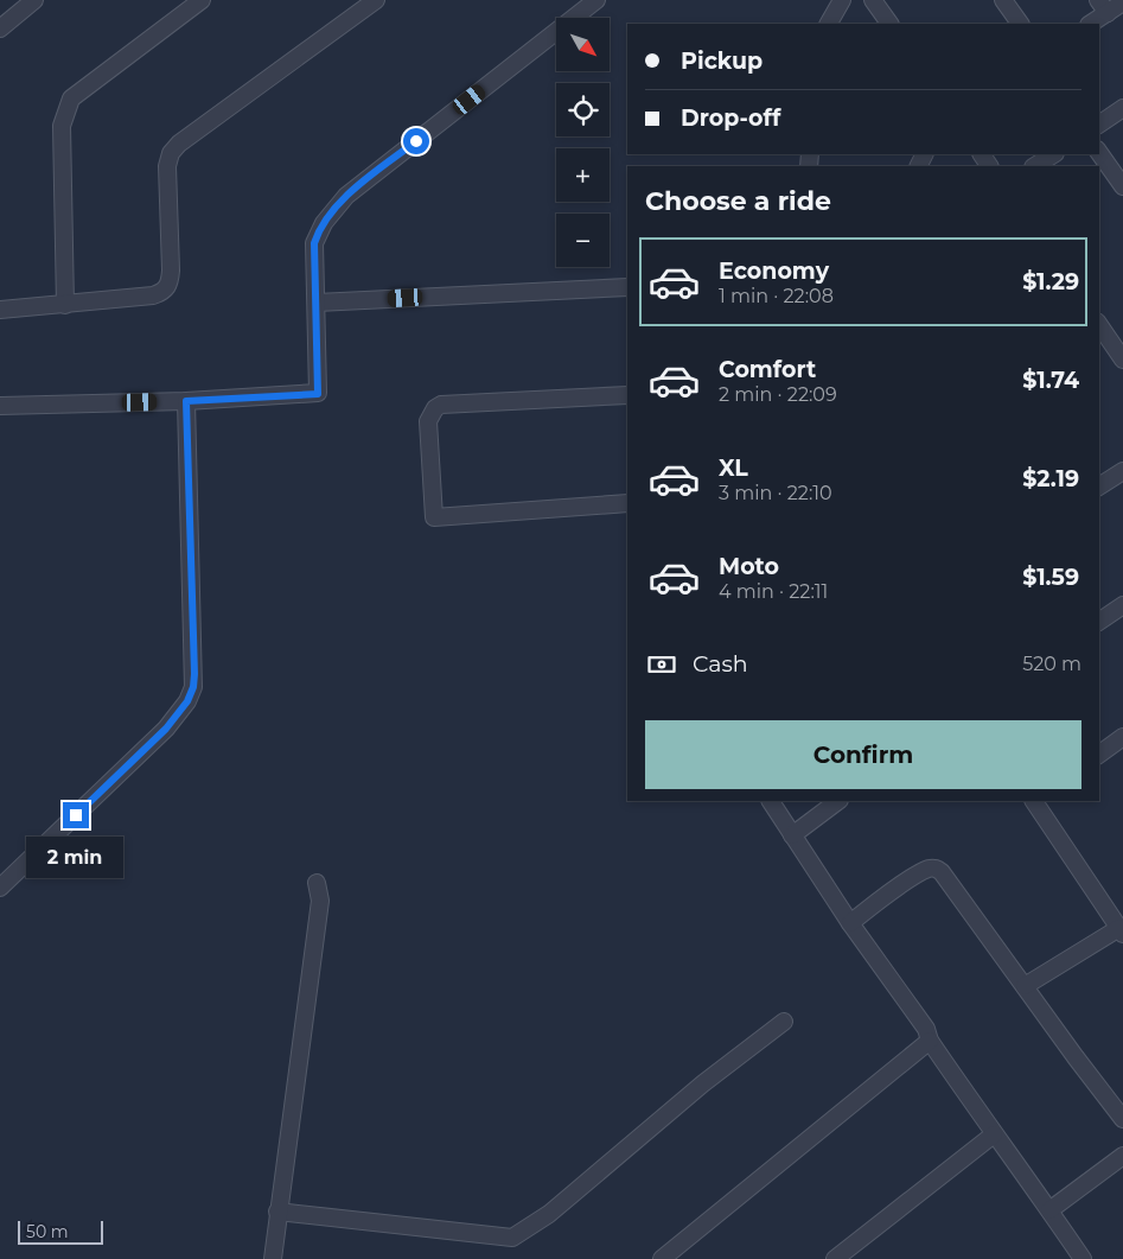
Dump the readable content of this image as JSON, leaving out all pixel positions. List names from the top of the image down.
{
  "scale_bar": "50 m",
  "north": "bottom right",
  "page": {
    "map_buttons": ["+", "−"],
    "banner": ["Pickup", "Drop-off"],
    "heading": "Choose a ride",
    "list": [
      {
        "name": "Economy",
        "note": "1 min · 22:08",
        "value": "$1.29"
      },
      {
        "name": "Comfort",
        "note": "2 min · 22:09",
        "value": "$1.74"
      },
      {
        "name": "XL",
        "note": "3 min · 22:10",
        "value": "$2.19"
      },
      {
        "name": "Moto",
        "note": "4 min · 22:11",
        "value": "$1.59"
      }
    ],
    "pay": ["Cash", "520 m"],
    "buttons": "Confirm",
    "bubble": "2 min",
    "scale": "50 m"
  }
}
